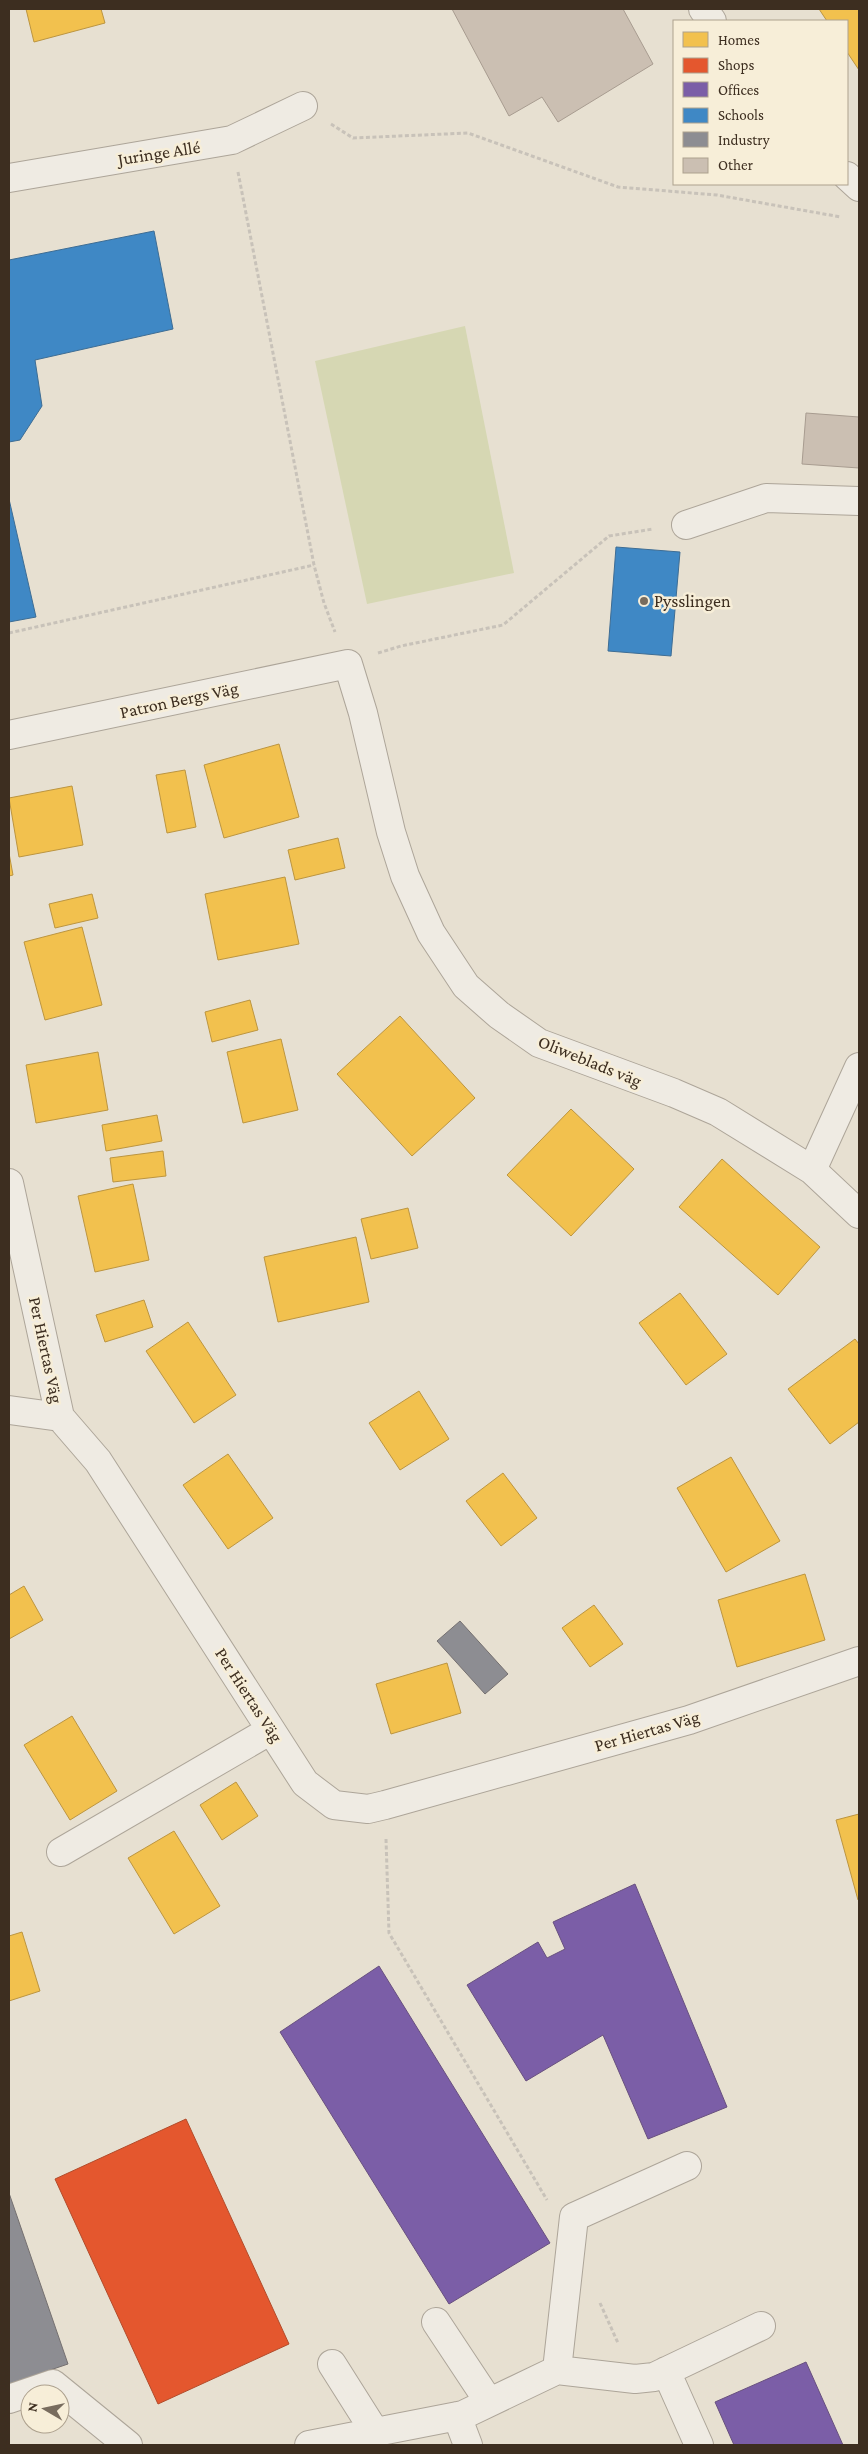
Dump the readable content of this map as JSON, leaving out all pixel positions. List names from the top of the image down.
{
  "streets": {
    "street": [
      "Juringe Allé",
      "Patron Bergs Väg",
      "Oliweblads väg",
      "Per Hiertas Väg"
    ]
  },
  "crossings": [
    ["Patron Bergs Väg", "Oliweblads väg"]
  ],
  "places": ["Pysslingen"],
  "legend": [
    "Homes",
    "Shops",
    "Offices",
    "Schools",
    "Industry",
    "Other"
  ],
  "north": "left"
}
